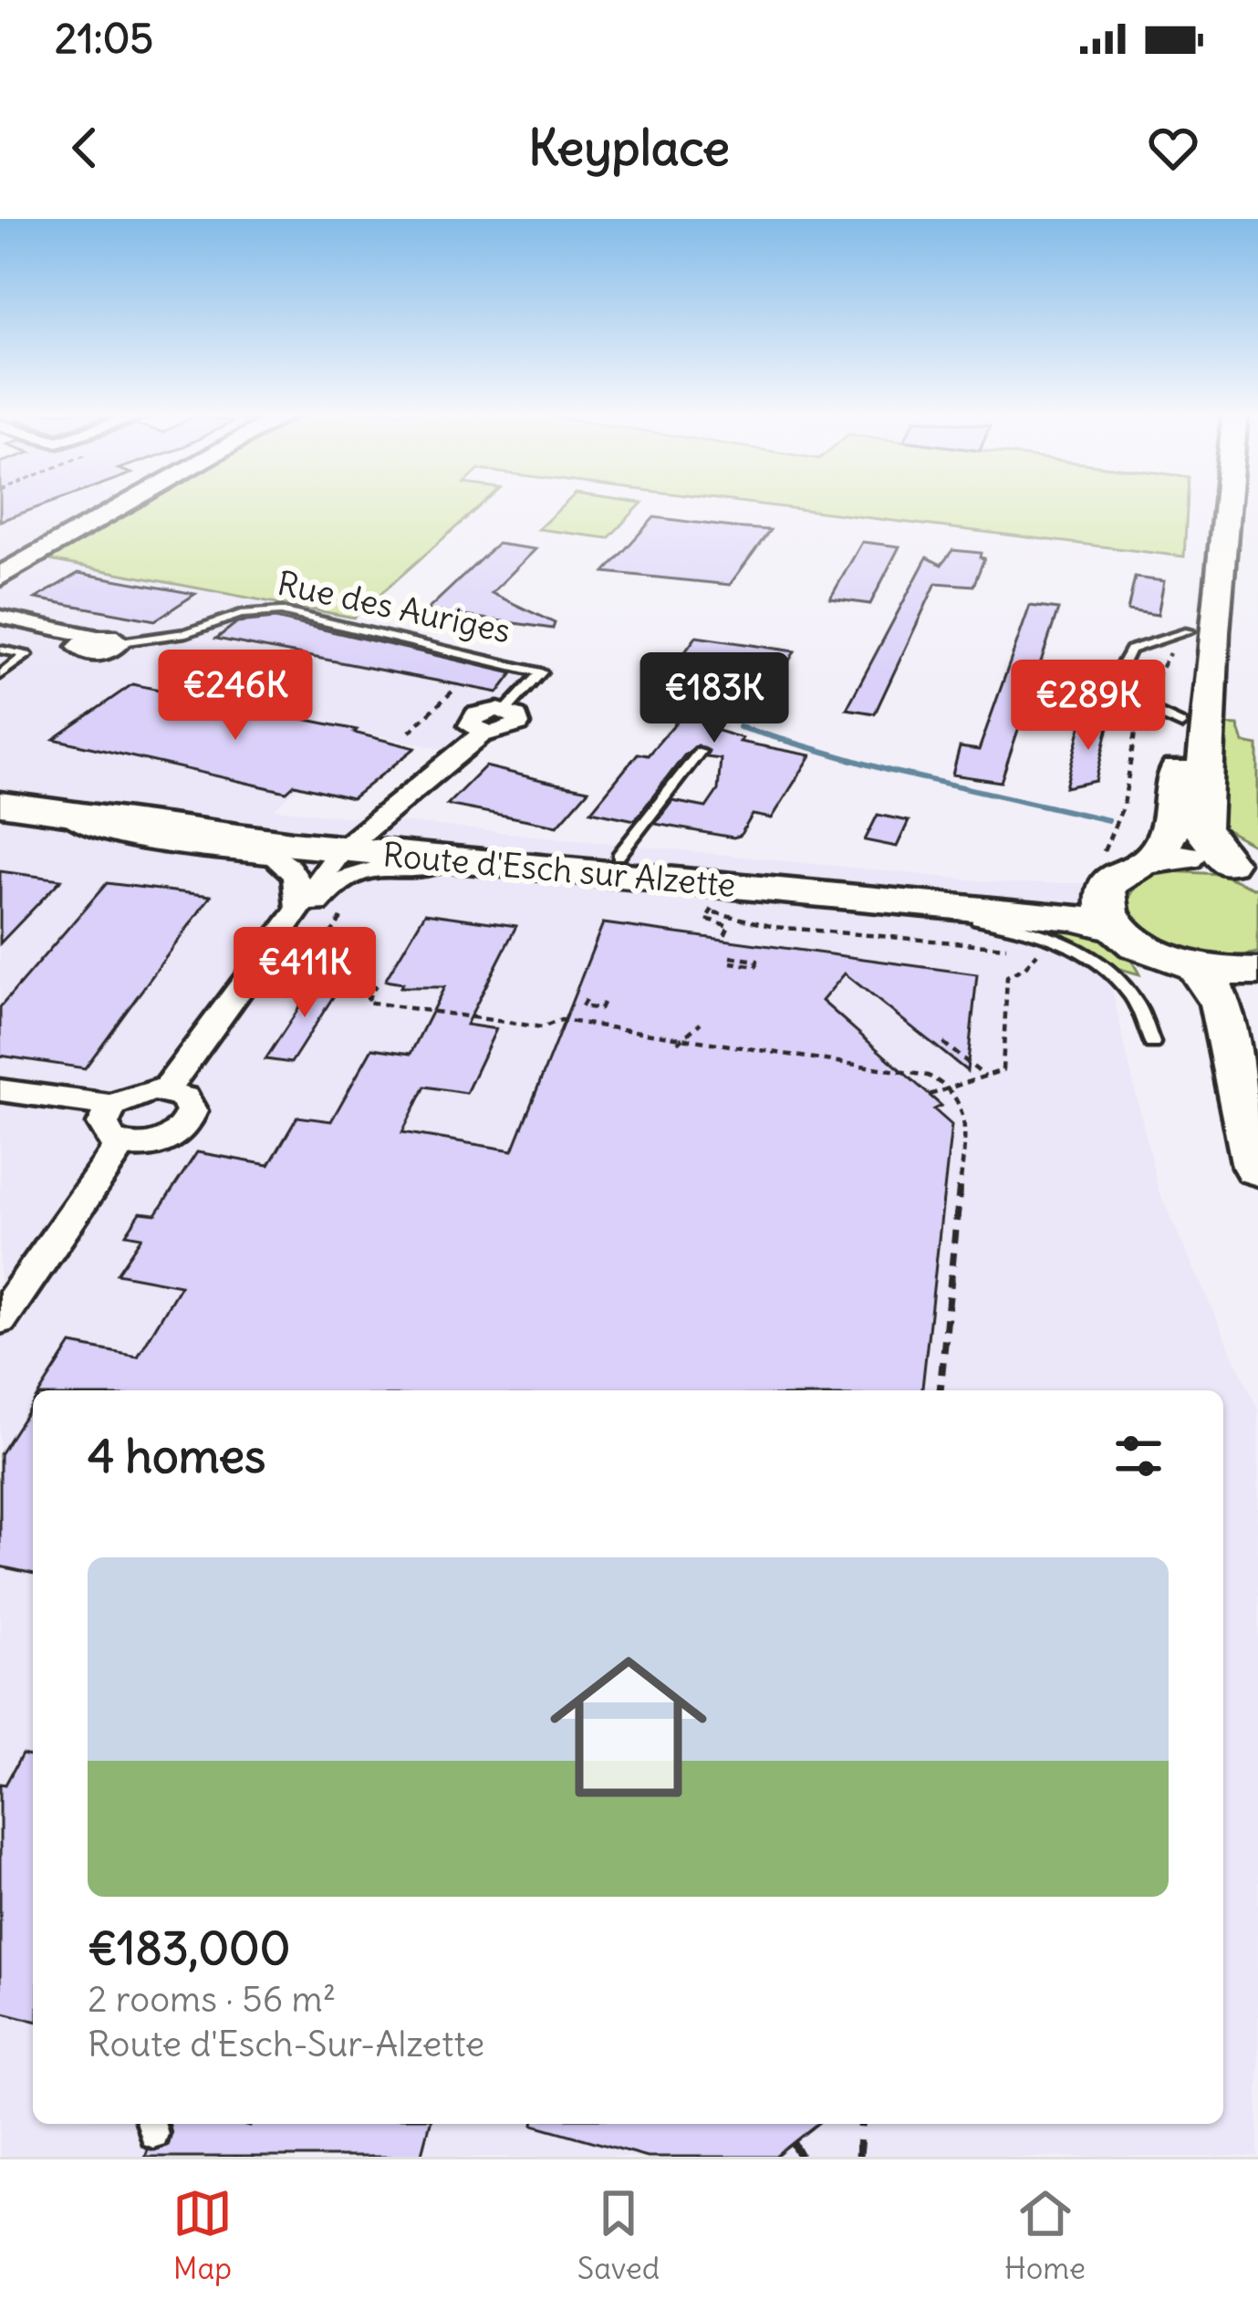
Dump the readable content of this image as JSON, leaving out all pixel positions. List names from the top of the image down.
{
  "streets": {
    "main road": ["Route d'Esch sur Alzette"],
    "street": ["Rue des Auriges"]
  },
  "crossings": [
    ["Rue des Auriges", "Route d'Esch sur Alzette"]
  ],
  "page": {
    "status": "21:05",
    "header": "Keyplace",
    "price": [
      "€246K",
      "€183K",
      "€289K",
      "€411K"
    ],
    "heading": "4 homes",
    "list": [
      {
        "name": "€183,000",
        "note": "2 rooms · 56 m² · Route d'Esch-Sur-Alzette"
      }
    ],
    "tabs": ["Map", "Saved", "Home"]
  }
}
